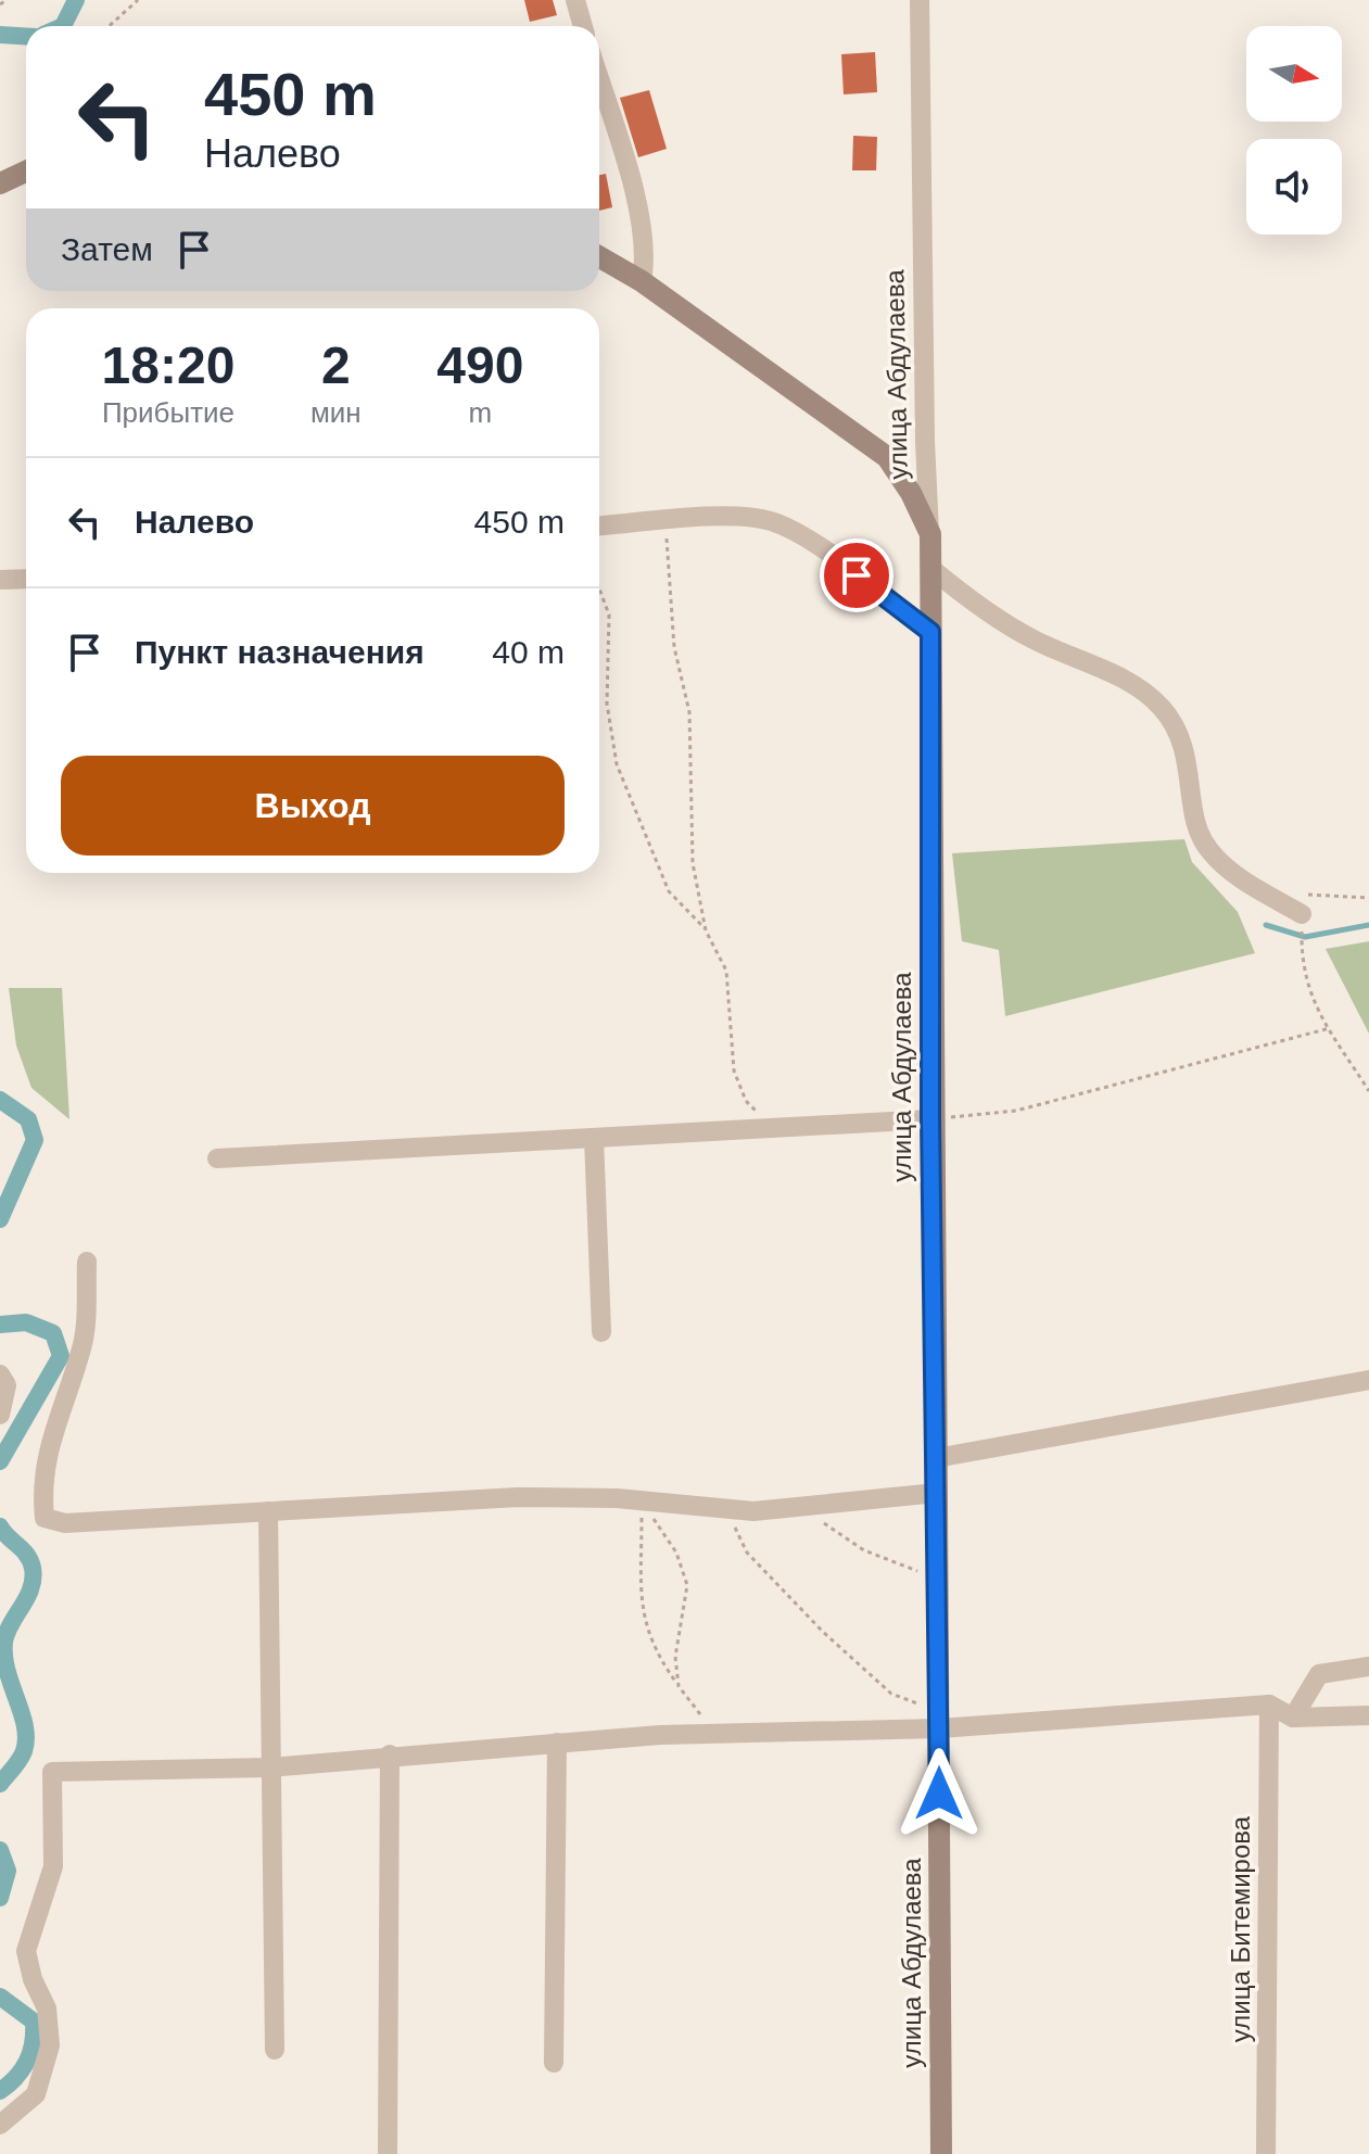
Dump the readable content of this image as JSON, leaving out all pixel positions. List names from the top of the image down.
{
  "streets": {
    "main road": ["улица Абдулаева"],
    "street": ["улица Битемирова"]
  },
  "north": "right",
  "page": {
    "turn": ["450 m", "Налево"],
    "then": "Затем",
    "eta": [
      "18:20",
      "Прибытие",
      "2",
      "мин",
      "490",
      "m"
    ],
    "list": [
      {
        "name": "Налево",
        "value": "450 m"
      },
      {
        "name": "Пункт назначения",
        "value": "40 m"
      }
    ],
    "buttons": "Выход"
  }
}
